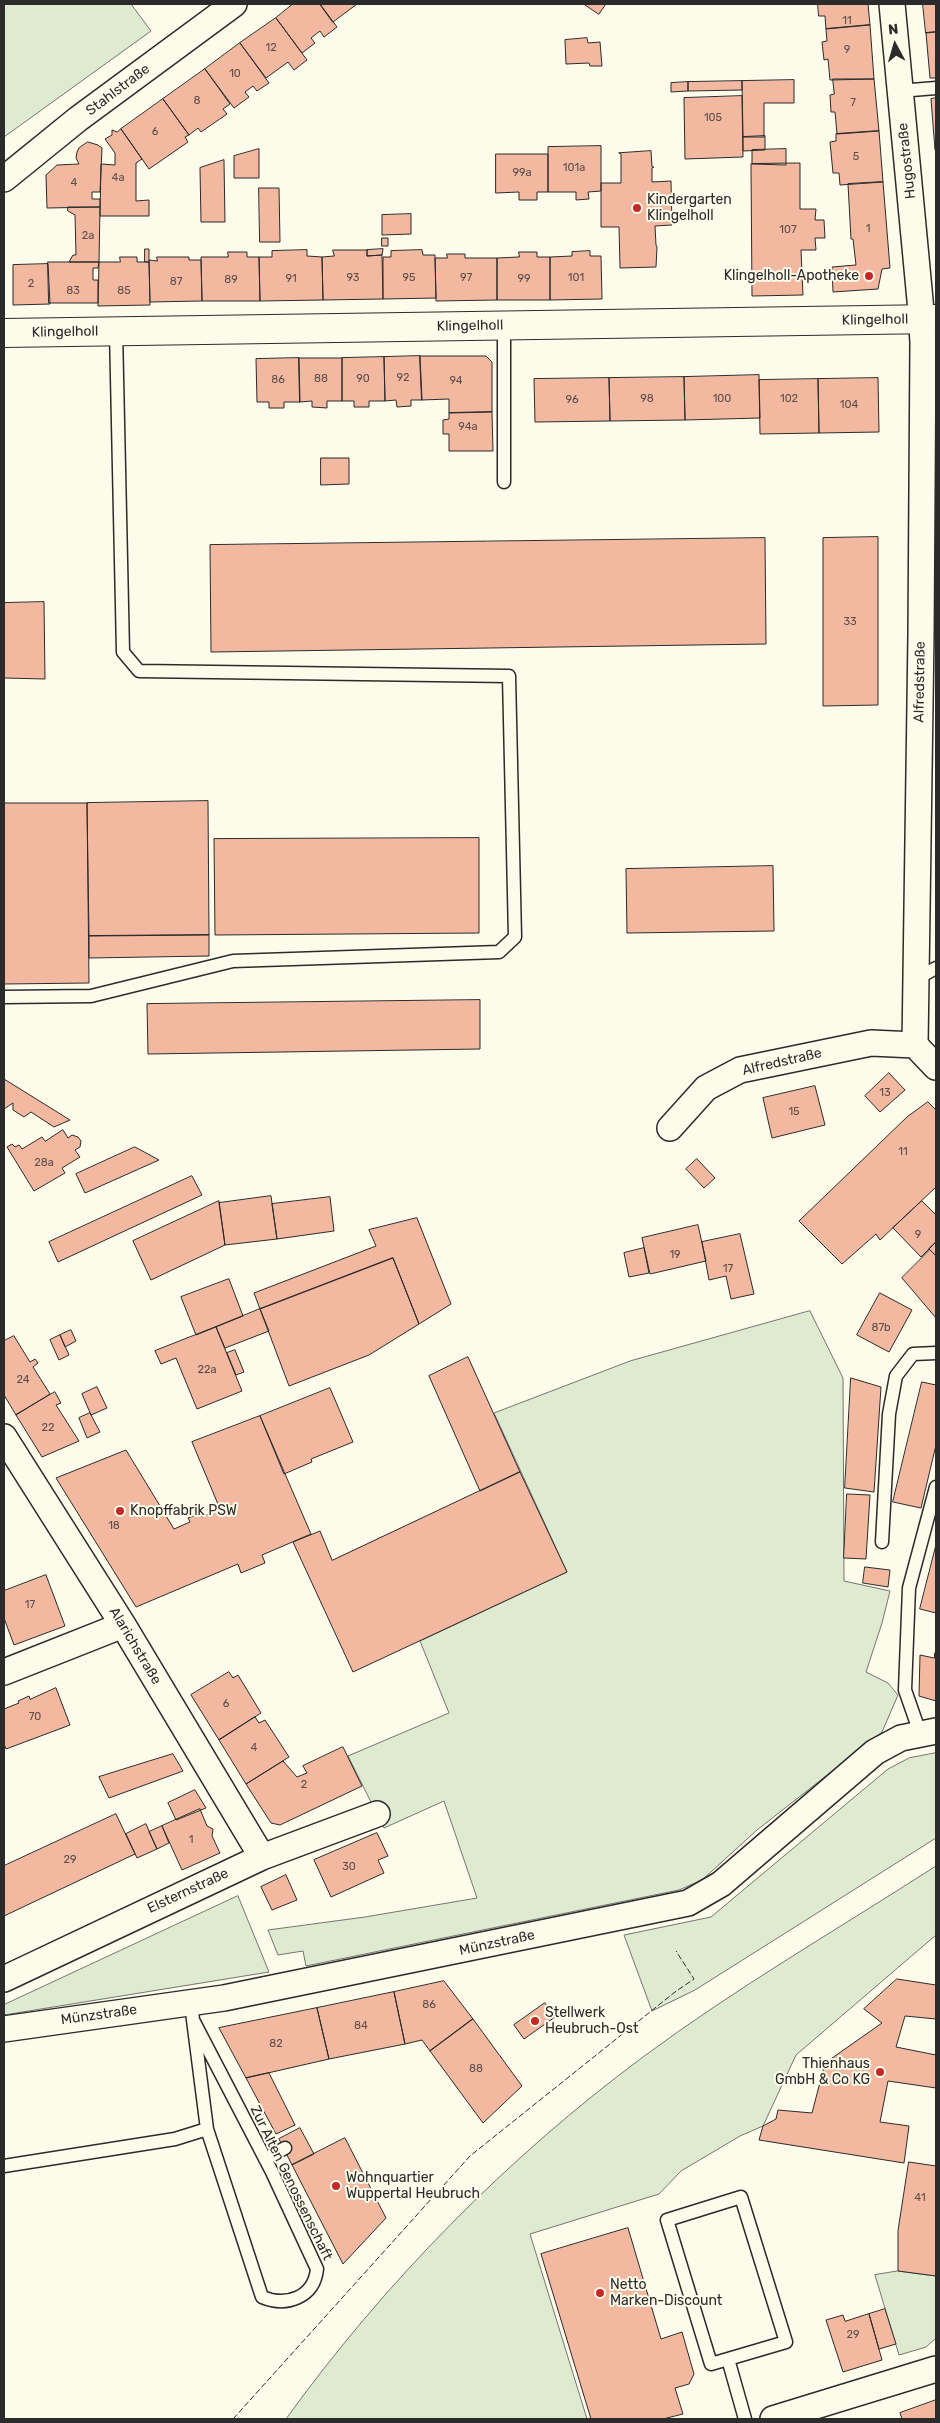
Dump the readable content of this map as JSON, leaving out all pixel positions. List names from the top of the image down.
{
  "streets": {
    "street": [
      "Stahlstraße",
      "Hugostraße",
      "Klingelholl",
      "Alfredstraße",
      "Alarichstraße",
      "Elsternstraße",
      "Münzstraße"
    ],
    "lane": ["Zur Alten Genossenschaft"]
  },
  "crossings": [
    ["Hugostraße", "Klingelholl"],
    ["Hugostraße", "Alfredstraße"],
    ["Klingelholl", "Alfredstraße"],
    ["Alarichstraße", "Elsternstraße"],
    ["Münzstraße", "Zur Alten Genossenschaft"]
  ],
  "places": [
    "Kindergarten Klingelholl",
    "Klingelholl-Apotheke",
    "Knopffabrik PSW",
    "Stellwerk Heubruch-Ost",
    "Thienhaus GmbH & Co KG",
    "Wohnquartier Wuppertal Heubruch",
    "Netto Marken-Discount"
  ],
  "house_numbers": [
    "11",
    "12",
    "9",
    "10",
    "8",
    "7",
    "105",
    "6",
    "5",
    "101a",
    "99a",
    "4a",
    "4",
    "1",
    "107",
    "2a",
    "93",
    "95",
    "97",
    "101",
    "91",
    "99",
    "89",
    "87",
    "2",
    "83",
    "85",
    "92",
    "88",
    "90",
    "86",
    "94",
    "98",
    "100",
    "102",
    "96",
    "104",
    "94a",
    "33",
    "13",
    "15",
    "11",
    "28a",
    "9",
    "19",
    "17",
    "87b",
    "22a",
    "24",
    "22",
    "18",
    "17",
    "6",
    "70",
    "4",
    "2",
    "1",
    "29",
    "30",
    "86",
    "84",
    "82",
    "88",
    "41",
    "29"
  ],
  "north": "top"
}
